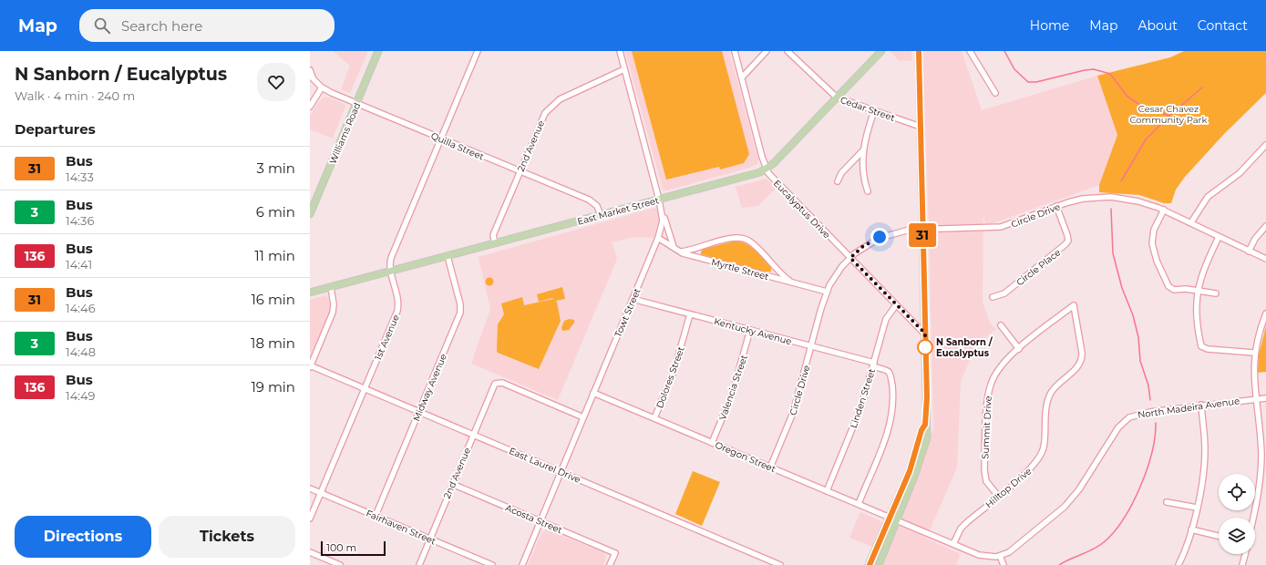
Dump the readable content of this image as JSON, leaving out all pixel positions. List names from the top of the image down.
{
  "streets": {
    "main road": ["Williams Road", "East Market Street"],
    "street": [
      "Cedar Street",
      "Quilla Street",
      "2nd Avenue",
      "Eucalyptus Drive",
      "Circle Drive",
      "Circle Place",
      "Myrtle Street",
      "Towt Street",
      "Kentucky Avenue",
      "1st Avenue",
      "Dolores Street",
      "Midway Avenue",
      "Valencia Street",
      "Linden Street",
      "North Madeira Avenue",
      "Summit Drive",
      "Oregon Street",
      "East Laurel Drive",
      "Hilltop Drive",
      "Acosta Street",
      "Fairhaven Street"
    ]
  },
  "crossings": [
    ["Cedar Street", "East Market Street"],
    ["Williams Road", "Quilla Street"],
    ["Quilla Street", "2nd Avenue"],
    ["Quilla Street", "East Market Street"],
    ["Quilla Street", "1st Avenue"],
    ["2nd Avenue", "East Market Street"],
    ["2nd Avenue", "Towt Street"],
    ["2nd Avenue", "East Laurel Drive"],
    ["2nd Avenue", "Acosta Street"],
    ["2nd Avenue", "Fairhaven Street"],
    ["Eucalyptus Drive", "East Market Street"],
    ["Eucalyptus Drive", "Circle Drive"],
    ["Eucalyptus Drive", "Linden Street"],
    ["East Market Street", "Towt Street"],
    ["East Market Street", "1st Avenue"],
    ["East Market Street", "Midway Avenue"],
    ["Circle Drive", "Circle Place"],
    ["Circle Drive", "Myrtle Street"],
    ["Circle Drive", "Kentucky Avenue"],
    ["Circle Drive", "Oregon Street"],
    ["Myrtle Street", "Towt Street"],
    ["Towt Street", "Kentucky Avenue"],
    ["Towt Street", "Oregon Street"],
    ["Towt Street", "East Laurel Drive"],
    ["Towt Street", "Acosta Street"],
    ["Kentucky Avenue", "Dolores Street"],
    ["Kentucky Avenue", "Valencia Street"],
    ["Kentucky Avenue", "Linden Street"],
    ["Kentucky Avenue", "Oregon Street"],
    ["1st Avenue", "East Laurel Drive"],
    ["1st Avenue", "Fairhaven Street"],
    ["Dolores Street", "Oregon Street"],
    ["Midway Avenue", "East Laurel Drive"],
    ["Midway Avenue", "Fairhaven Street"],
    ["Valencia Street", "Oregon Street"],
    ["Linden Street", "Oregon Street"],
    ["North Madeira Avenue", "Oregon Street"],
    ["Summit Drive", "Hilltop Drive"],
    ["Oregon Street", "Hilltop Drive"]
  ],
  "parks": ["Cesar Chavez Community Park"],
  "places": ["N Sanborn / Eucalyptus"],
  "lines": ["bus line 31"],
  "scale_bar": "100 m",
  "page": {
    "header": "Map",
    "search": "Search here",
    "nav": [
      "Home",
      "Map",
      "About",
      "Contact"
    ],
    "heading": [
      ["N Sanborn / Eucalyptus", "Walk · 4 min · 240 m"],
      "Departures"
    ],
    "on_map": "31",
    "list": [
      {
        "mark": "31",
        "name": "Bus",
        "note": "14:33",
        "value": "3 min"
      },
      {
        "mark": "3",
        "name": "Bus",
        "note": "14:36",
        "value": "6 min"
      },
      {
        "mark": "136",
        "name": "Bus",
        "note": "14:41",
        "value": "11 min"
      },
      {
        "mark": "31",
        "name": "Bus",
        "note": "14:46",
        "value": "16 min"
      },
      {
        "mark": "3",
        "name": "Bus",
        "note": "14:48",
        "value": "18 min"
      },
      {
        "mark": "136",
        "name": "Bus",
        "note": "14:49",
        "value": "19 min"
      }
    ],
    "buttons": ["Directions", "Tickets"],
    "scale": "100 m"
  }
}
